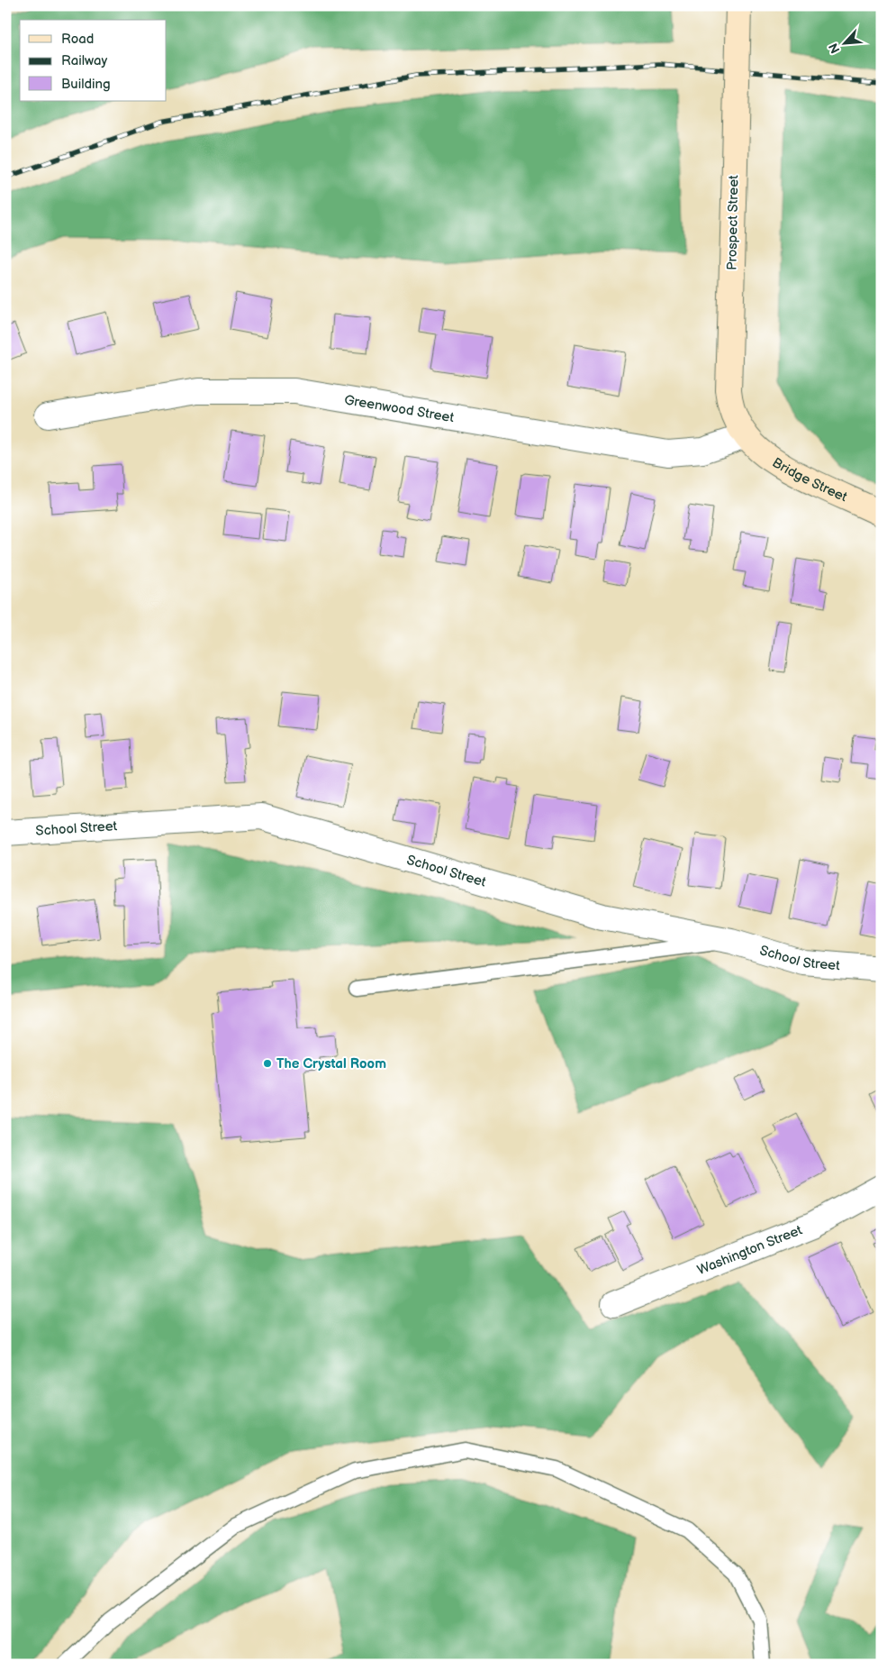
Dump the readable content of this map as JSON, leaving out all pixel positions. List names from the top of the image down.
{
  "streets": {
    "main road": ["Prospect Street", "Bridge Street"],
    "street": ["Greenwood Street", "School Street", "Washington Street"]
  },
  "crossings": [
    ["Prospect Street", "Greenwood Street"],
    ["Prospect Street", "Bridge Street"],
    ["Greenwood Street", "Bridge Street"]
  ],
  "places": ["The Crystal Room"],
  "legend": ["Road", "Railway", "Building"],
  "north": "bottom left"
}
